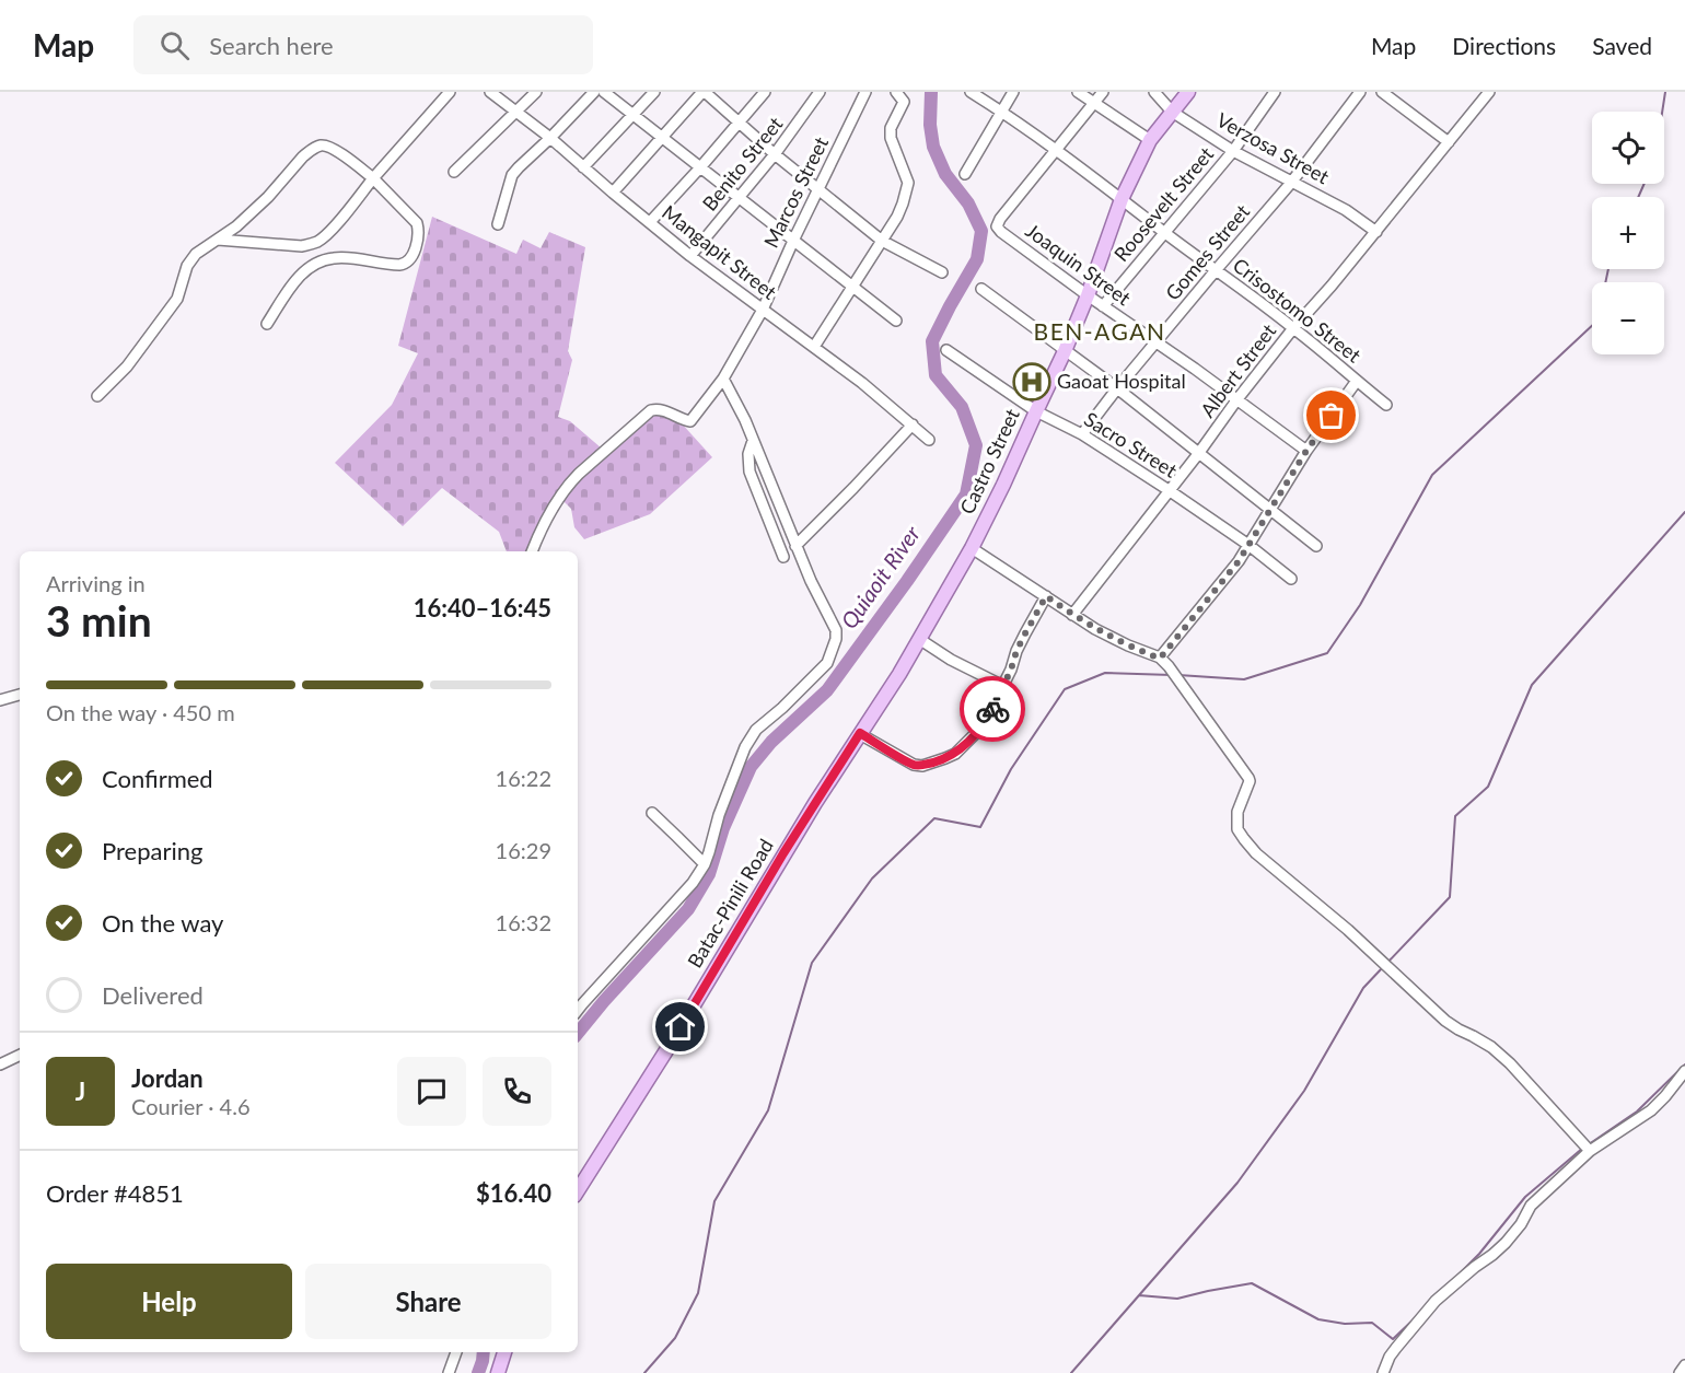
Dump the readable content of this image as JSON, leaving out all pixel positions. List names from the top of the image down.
{
  "streets": {
    "main road": ["Castro Street", "Batac-Pinili Road"],
    "street": [
      "Verzosa Street",
      "Benito Street",
      "Marcos Street",
      "Roosevelt Street",
      "Mangapit Street",
      "Gomes Street",
      "Joaquin Street",
      "Crisostomo Street",
      "Albert Street",
      "Sacro Street"
    ]
  },
  "crossings": [
    ["Verzosa Street", "Roosevelt Street"],
    ["Verzosa Street", "Gomes Street"],
    ["Verzosa Street", "Albert Street"],
    ["Verzosa Street", "Castro Street"],
    ["Benito Street", "Mangapit Street"],
    ["Marcos Street", "Mangapit Street"],
    ["Roosevelt Street", "Joaquin Street"],
    ["Roosevelt Street", "Crisostomo Street"],
    ["Gomes Street", "Joaquin Street"],
    ["Gomes Street", "Crisostomo Street"],
    ["Gomes Street", "Sacro Street"],
    ["Joaquin Street", "Crisostomo Street"],
    ["Joaquin Street", "Albert Street"],
    ["Joaquin Street", "Castro Street"],
    ["Crisostomo Street", "Albert Street"],
    ["Crisostomo Street", "Sacro Street"],
    ["Crisostomo Street", "Castro Street"],
    ["Albert Street", "Sacro Street"],
    ["Sacro Street", "Castro Street"],
    ["Castro Street", "Batac-Pinili Road"]
  ],
  "districts": ["BEN-AGAN"],
  "water": ["Quiaoit River"],
  "places": {
    "hospital": ["Gaoat Hospital"]
  },
  "page": {
    "header": "Map",
    "search": "Search here",
    "nav": ["Map", "Directions", "Saved"],
    "map_buttons": ["+", "−"],
    "heading": ["3 min", "Arriving in", "16:40–16:45"],
    "panel": [
      "Jordan",
      "Courier · 4.6",
      "Order #4851",
      "$16.40"
    ],
    "bar": "On the way · 450 m",
    "list": [
      ["Confirmed", "16:22"],
      ["Preparing", "16:29"],
      ["On the way", "16:32"],
      "Delivered"
    ],
    "round": "J",
    "buttons": ["Help", "Share"]
  }
}
